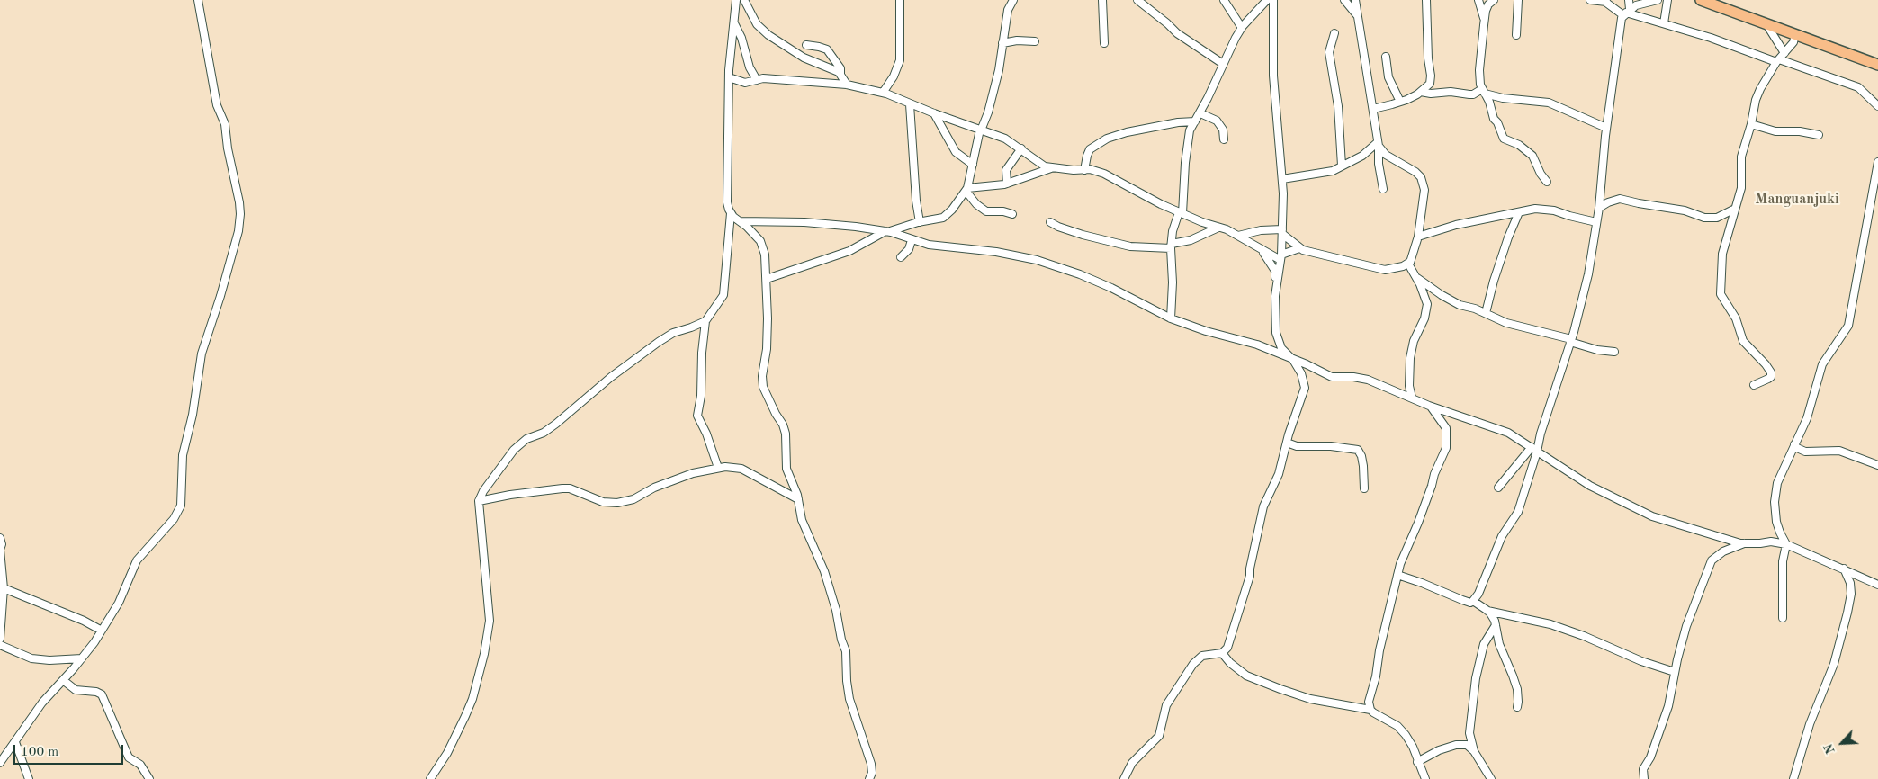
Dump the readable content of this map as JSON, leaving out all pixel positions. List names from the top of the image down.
{
  "districts": ["Manguanjuki"],
  "scale_bar": "100 m",
  "north": "bottom left"
}
